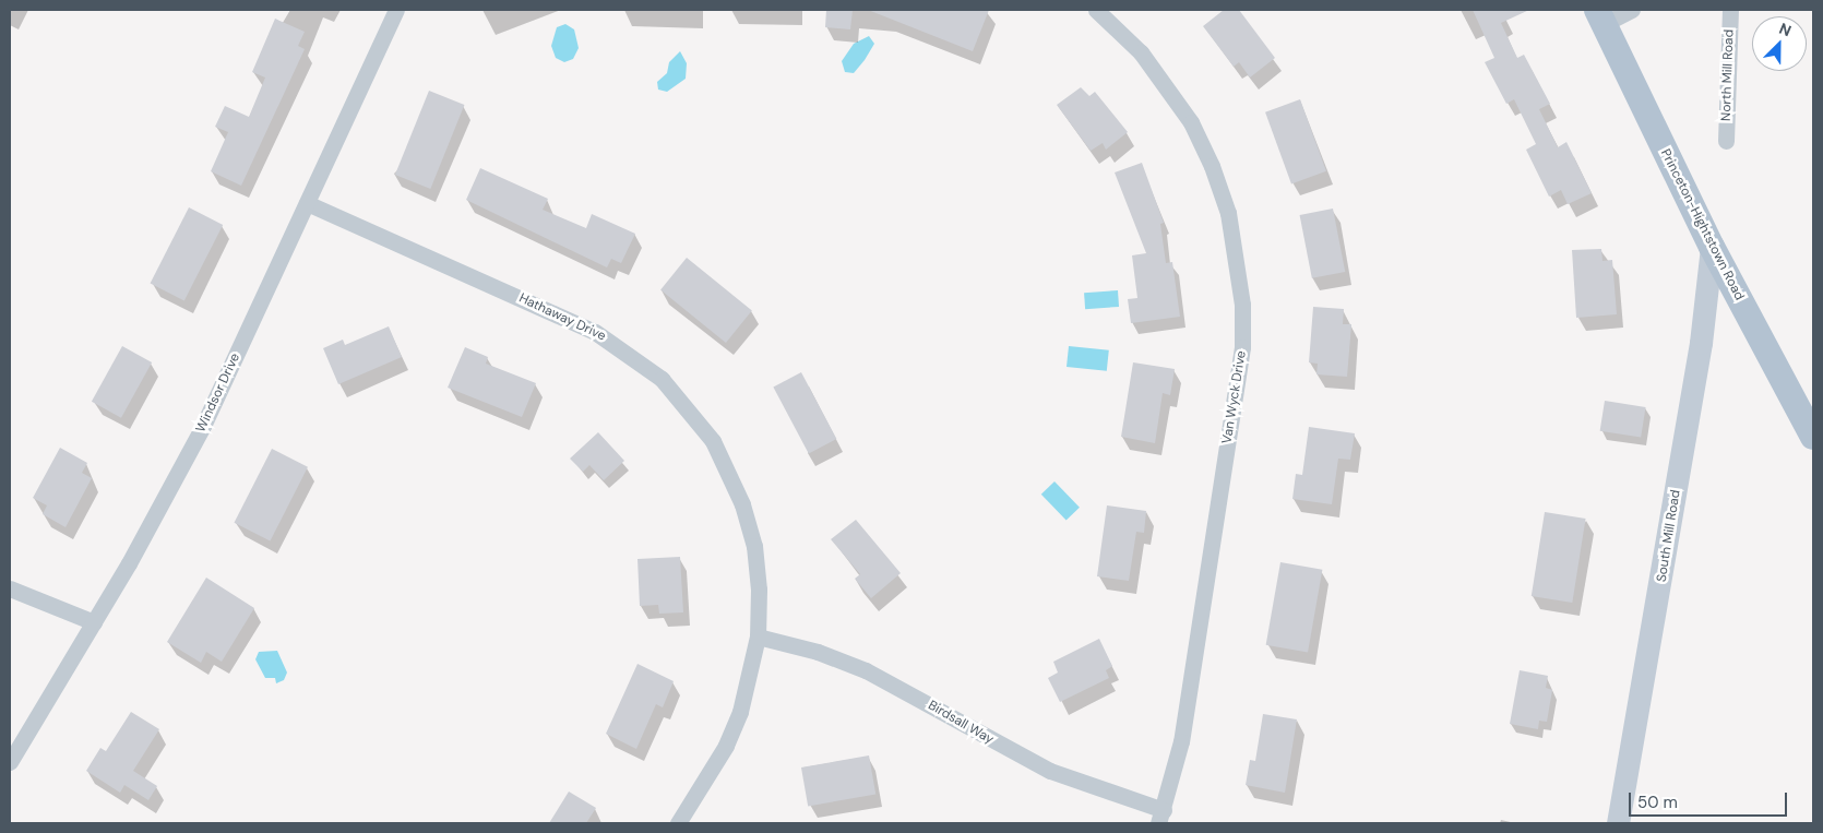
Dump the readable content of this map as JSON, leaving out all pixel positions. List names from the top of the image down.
{
  "streets": {
    "main road": ["Princeton-Hightstown Road", "South Mill Road"],
    "street": [
      "North Mill Road",
      "Hathaway Drive",
      "Windsor Drive",
      "Van Wyck Drive",
      "Birdsall Way"
    ]
  },
  "crossings": [
    ["Princeton-Hightstown Road", "South Mill Road"],
    ["Hathaway Drive", "Windsor Drive"],
    ["Hathaway Drive", "Birdsall Way"],
    ["Van Wyck Drive", "Birdsall Way"]
  ],
  "scale_bar": "50 m",
  "north": "top right"
}
